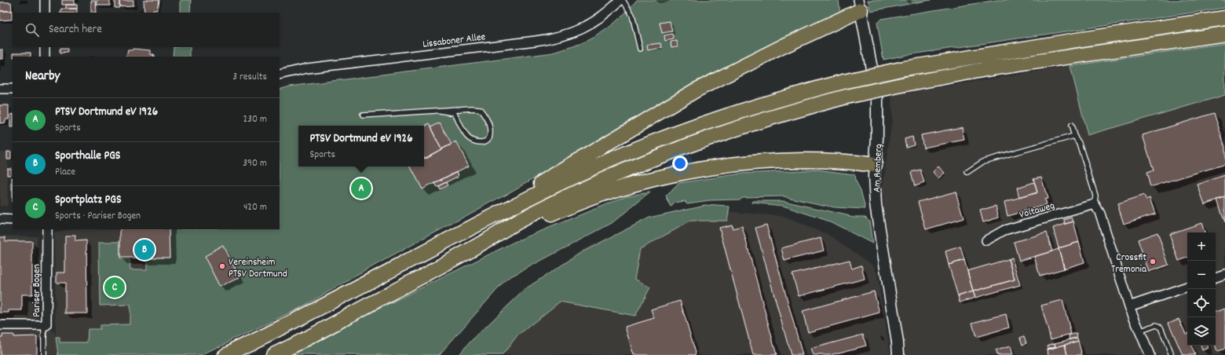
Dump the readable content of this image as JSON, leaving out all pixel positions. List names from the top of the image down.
{
  "streets": {
    "street": [
      "Lissaboner Allee",
      "Am Remberg",
      "Voltaweg",
      "Pariser Bogen"
    ]
  },
  "places": ["Crossfit Tremonia", "Vereinsheim PTSV Dortmund"],
  "page": {
    "search": "Search here",
    "heading": ["Nearby", "3 results"],
    "list": [
      {
        "mark": "A",
        "name": "PTSV Dortmund eV 1926",
        "note": "Sports",
        "value": "230 m"
      },
      {
        "mark": "B",
        "name": "Sporthalle PGS",
        "note": "Place",
        "value": "390 m"
      },
      {
        "mark": "C",
        "name": "Sportplatz PGS",
        "note": "Sports · Pariser Bogen",
        "value": "420 m"
      }
    ],
    "popup": ["PTSV Dortmund eV 1926", "Sports"],
    "pins": ["A", "B", "C"],
    "map_buttons": ["+", "−"]
  }
}
